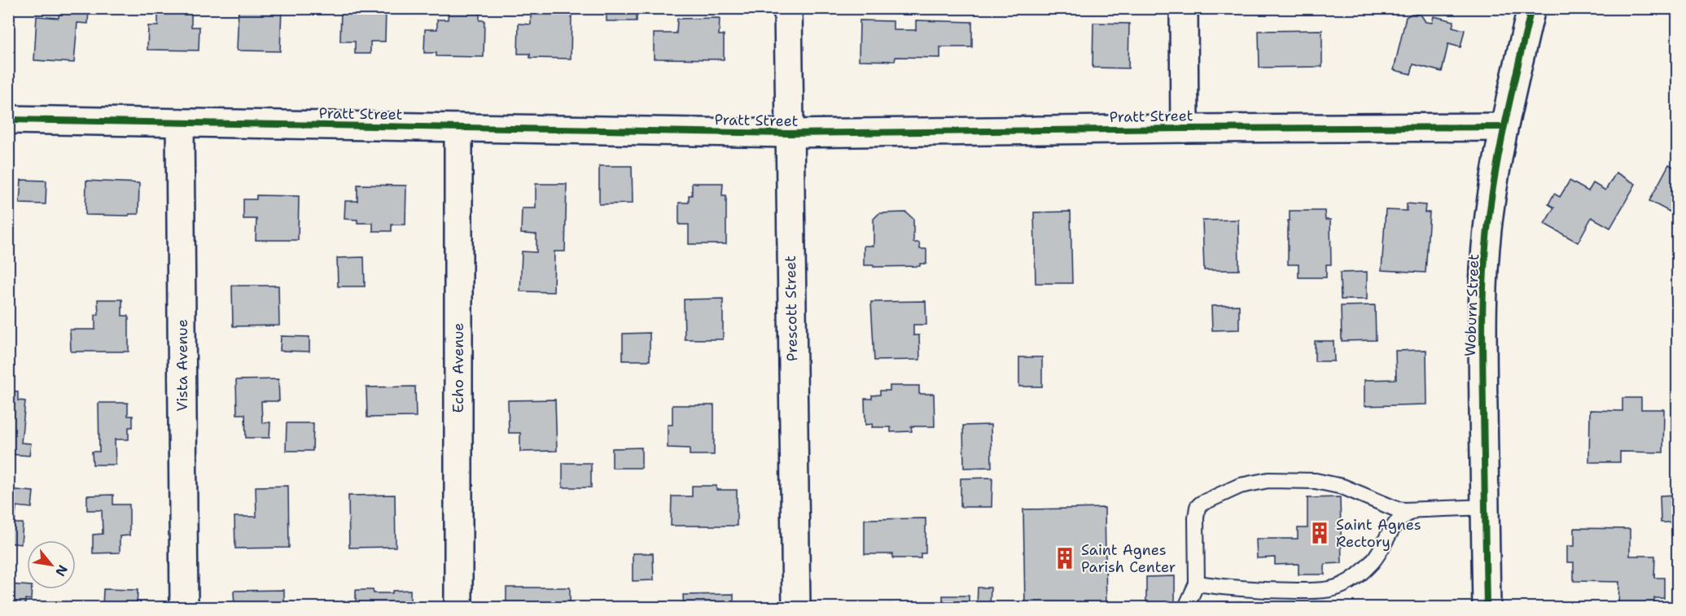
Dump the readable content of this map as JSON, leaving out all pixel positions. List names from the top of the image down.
{
  "streets": {
    "street": [
      "Pratt Street",
      "Woburn Street",
      "Prescott Street",
      "Vista Avenue",
      "Echo Avenue"
    ]
  },
  "crossings": [
    ["Pratt Street", "Woburn Street"],
    ["Pratt Street", "Prescott Street"],
    ["Pratt Street", "Vista Avenue"],
    ["Pratt Street", "Echo Avenue"]
  ],
  "places": {
    "building": ["Saint Agnes Rectory", "Saint Agnes Parish Center"]
  },
  "north": "bottom right"
}
